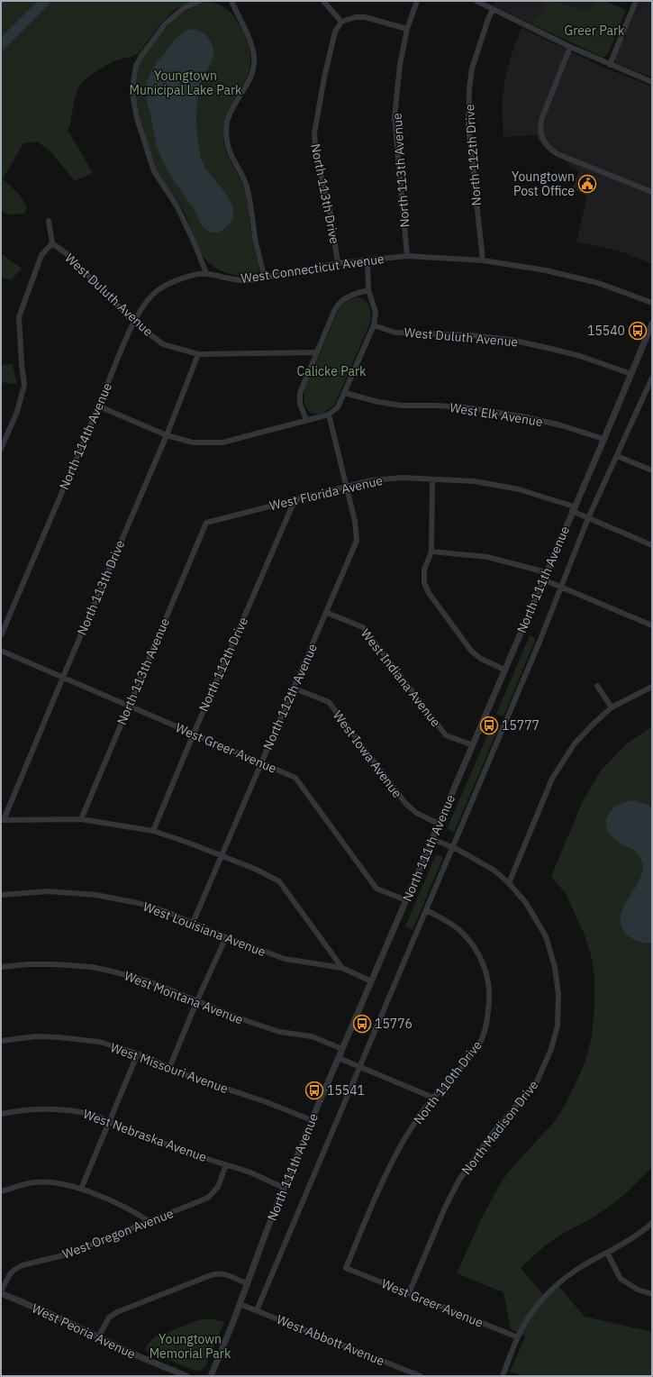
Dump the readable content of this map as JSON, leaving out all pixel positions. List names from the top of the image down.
{
  "streets": {
    "street": [
      "North 112th Drive",
      "North 113th Avenue",
      "North 113th Drive",
      "West Connecticut Avenue",
      "West Duluth Avenue",
      "West Elk Avenue",
      "North 114th Avenue",
      "West Florida Avenue",
      "North 111th Avenue",
      "West Indiana Avenue",
      "North 112th Avenue",
      "West Greer Avenue",
      "West Iowa Avenue",
      "West Louisiana Avenue",
      "West Montana Avenue",
      "West Missouri Avenue",
      "North 110th Drive",
      "North Madison Drive",
      "West Nebraska Avenue",
      "West Oregon Avenue",
      "West Peoria Avenue",
      "West Abbott Avenue"
    ]
  },
  "crossings": [
    ["North 112th Drive", "West Connecticut Avenue"],
    ["North 112th Drive", "West Florida Avenue"],
    ["North 112th Drive", "West Greer Avenue"],
    ["North 113th Avenue", "West Connecticut Avenue"],
    ["North 113th Avenue", "West Florida Avenue"],
    ["North 113th Avenue", "West Greer Avenue"],
    ["North 113th Drive", "West Connecticut Avenue"],
    ["North 113th Drive", "West Duluth Avenue"],
    ["North 113th Drive", "West Greer Avenue"],
    ["West Connecticut Avenue", "North 114th Avenue"],
    ["West Duluth Avenue", "North 114th Avenue"],
    ["West Duluth Avenue", "North 111th Avenue"],
    ["West Elk Avenue", "North 111th Avenue"],
    ["West Florida Avenue", "North 111th Avenue"],
    ["West Florida Avenue", "North 112th Avenue"],
    ["North 111th Avenue", "West Indiana Avenue"],
    ["North 111th Avenue", "West Greer Avenue"],
    ["North 111th Avenue", "West Iowa Avenue"],
    ["North 111th Avenue", "West Louisiana Avenue"],
    ["North 111th Avenue", "West Montana Avenue"],
    ["North 111th Avenue", "West Missouri Avenue"],
    ["North 111th Avenue", "North 110th Drive"],
    ["North 111th Avenue", "North Madison Drive"],
    ["North 111th Avenue", "West Nebraska Avenue"],
    ["North 111th Avenue", "West Abbott Avenue"],
    ["West Indiana Avenue", "North 112th Avenue"],
    ["North 112th Avenue", "West Greer Avenue"],
    ["North 112th Avenue", "West Iowa Avenue"],
    ["North 112th Avenue", "West Louisiana Avenue"],
    ["West Greer Avenue", "North 110th Drive"],
    ["West Greer Avenue", "North Madison Drive"],
    ["West Nebraska Avenue", "West Oregon Avenue"],
    ["West Oregon Avenue", "West Peoria Avenue"]
  ],
  "parks": [
    "Greer Park",
    "Youngtown Municipal Lake Park",
    "Calicke Park",
    "Youngtown Memorial Park"
  ],
  "places": {
    "public building": ["Youngtown Post Office"],
    "bus stop": [
      "15540",
      "15777",
      "15776",
      "15541"
    ]
  }
}
